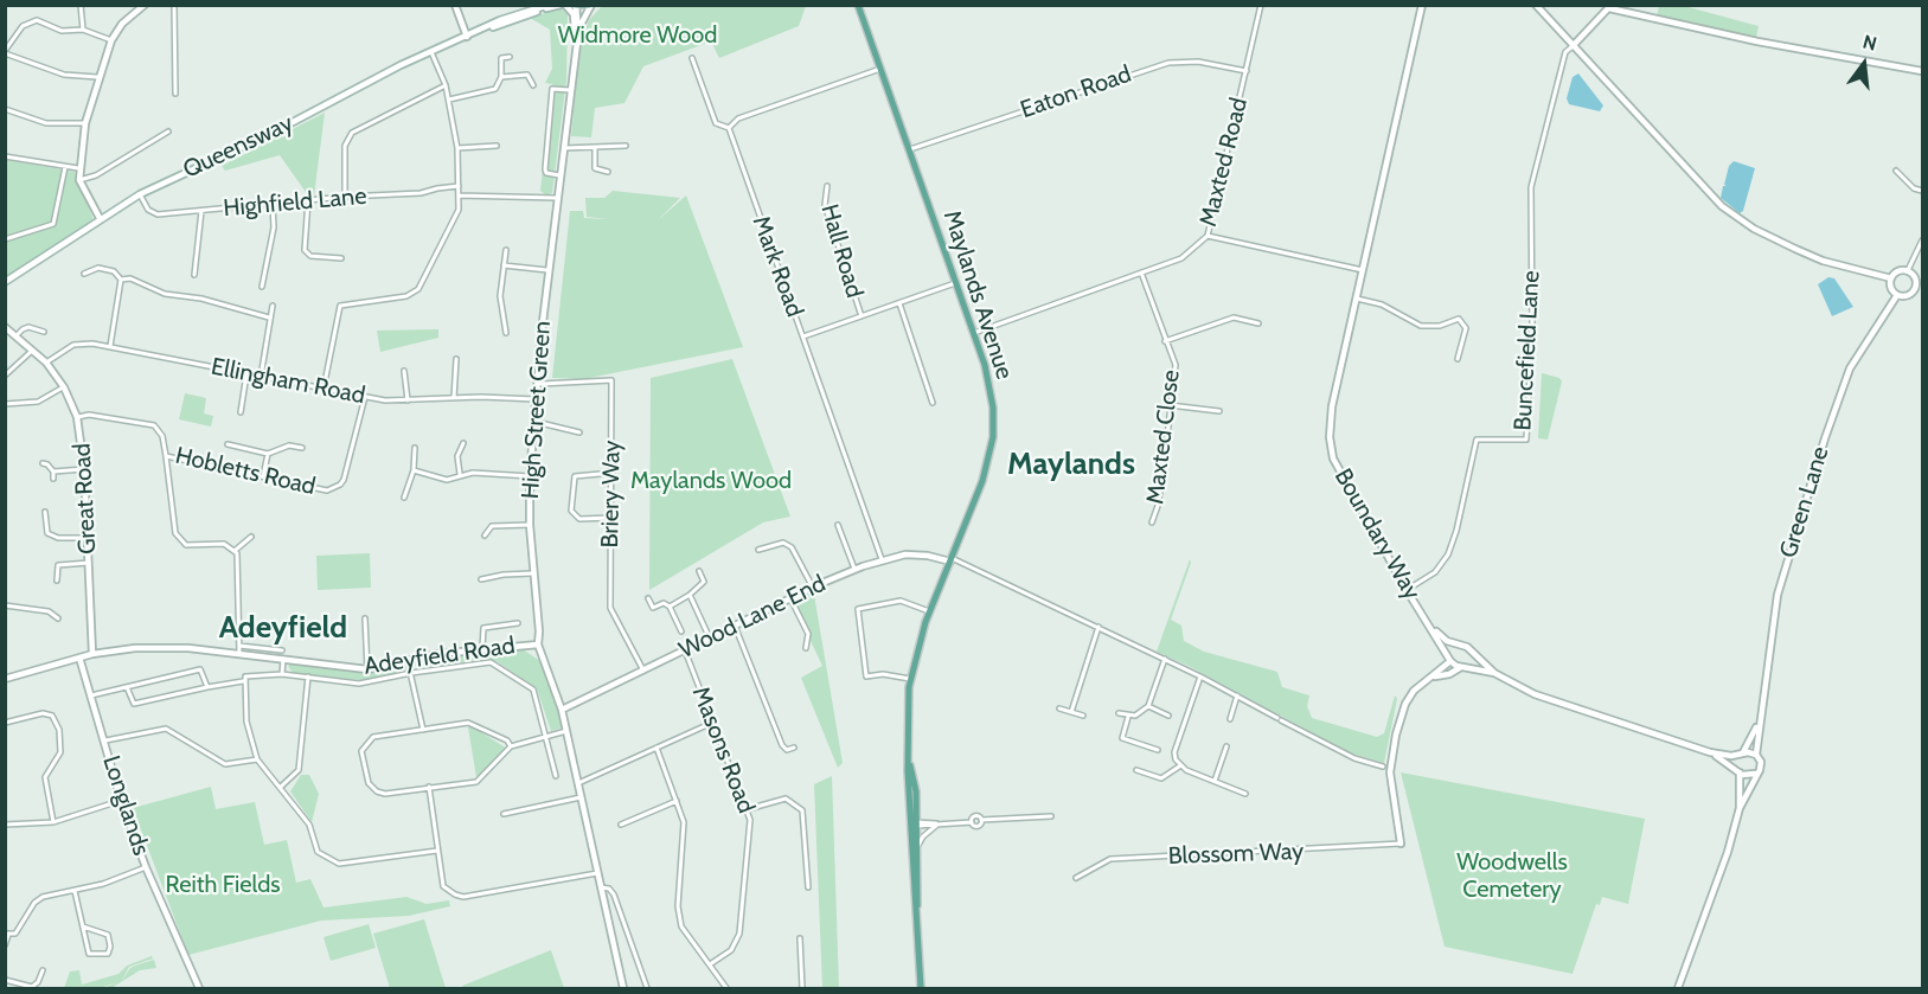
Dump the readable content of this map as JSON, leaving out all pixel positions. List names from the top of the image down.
{
  "streets": {
    "main road": ["Maylands Avenue"],
    "street": [
      "Eaton Road",
      "Queensway",
      "Maxted Road",
      "Highfield Lane",
      "Hall Road",
      "Mark Road",
      "Buncefield Lane",
      "Ellingham Road",
      "High Street Green",
      "Maxted Close",
      "Hobletts Road",
      "Briery Way",
      "Great Road",
      "Green Lane",
      "Boundary Way",
      "Wood Lane End",
      "Adeyfield Road",
      "Masons Road",
      "Longlands",
      "Blossom Way"
    ]
  },
  "crossings": [
    ["Eaton Road", "Maxted Road"],
    ["Eaton Road", "Maylands Avenue"],
    ["Queensway", "Highfield Lane"],
    ["Queensway", "High Street Green"],
    ["Maxted Road", "Maylands Avenue"],
    ["Maxted Road", "Maxted Close"],
    ["Mark Road", "Wood Lane End"],
    ["Maylands Avenue", "Wood Lane End"],
    ["Buncefield Lane", "Boundary Way"],
    ["Ellingham Road", "High Street Green"],
    ["Ellingham Road", "Hobletts Road"],
    ["Ellingham Road", "Great Road"],
    ["High Street Green", "Briery Way"],
    ["High Street Green", "Wood Lane End"],
    ["High Street Green", "Adeyfield Road"],
    ["Hobletts Road", "Great Road"],
    ["Briery Way", "Wood Lane End"],
    ["Great Road", "Adeyfield Road"],
    ["Wood Lane End", "Masons Road"],
    ["Adeyfield Road", "Longlands"]
  ],
  "districts": ["Maylands", "Adeyfield"],
  "parks": [
    "Widmore Wood",
    "Maylands Wood",
    "Woodwells Cemetery",
    "Reith Fields"
  ],
  "north": "top"
}
